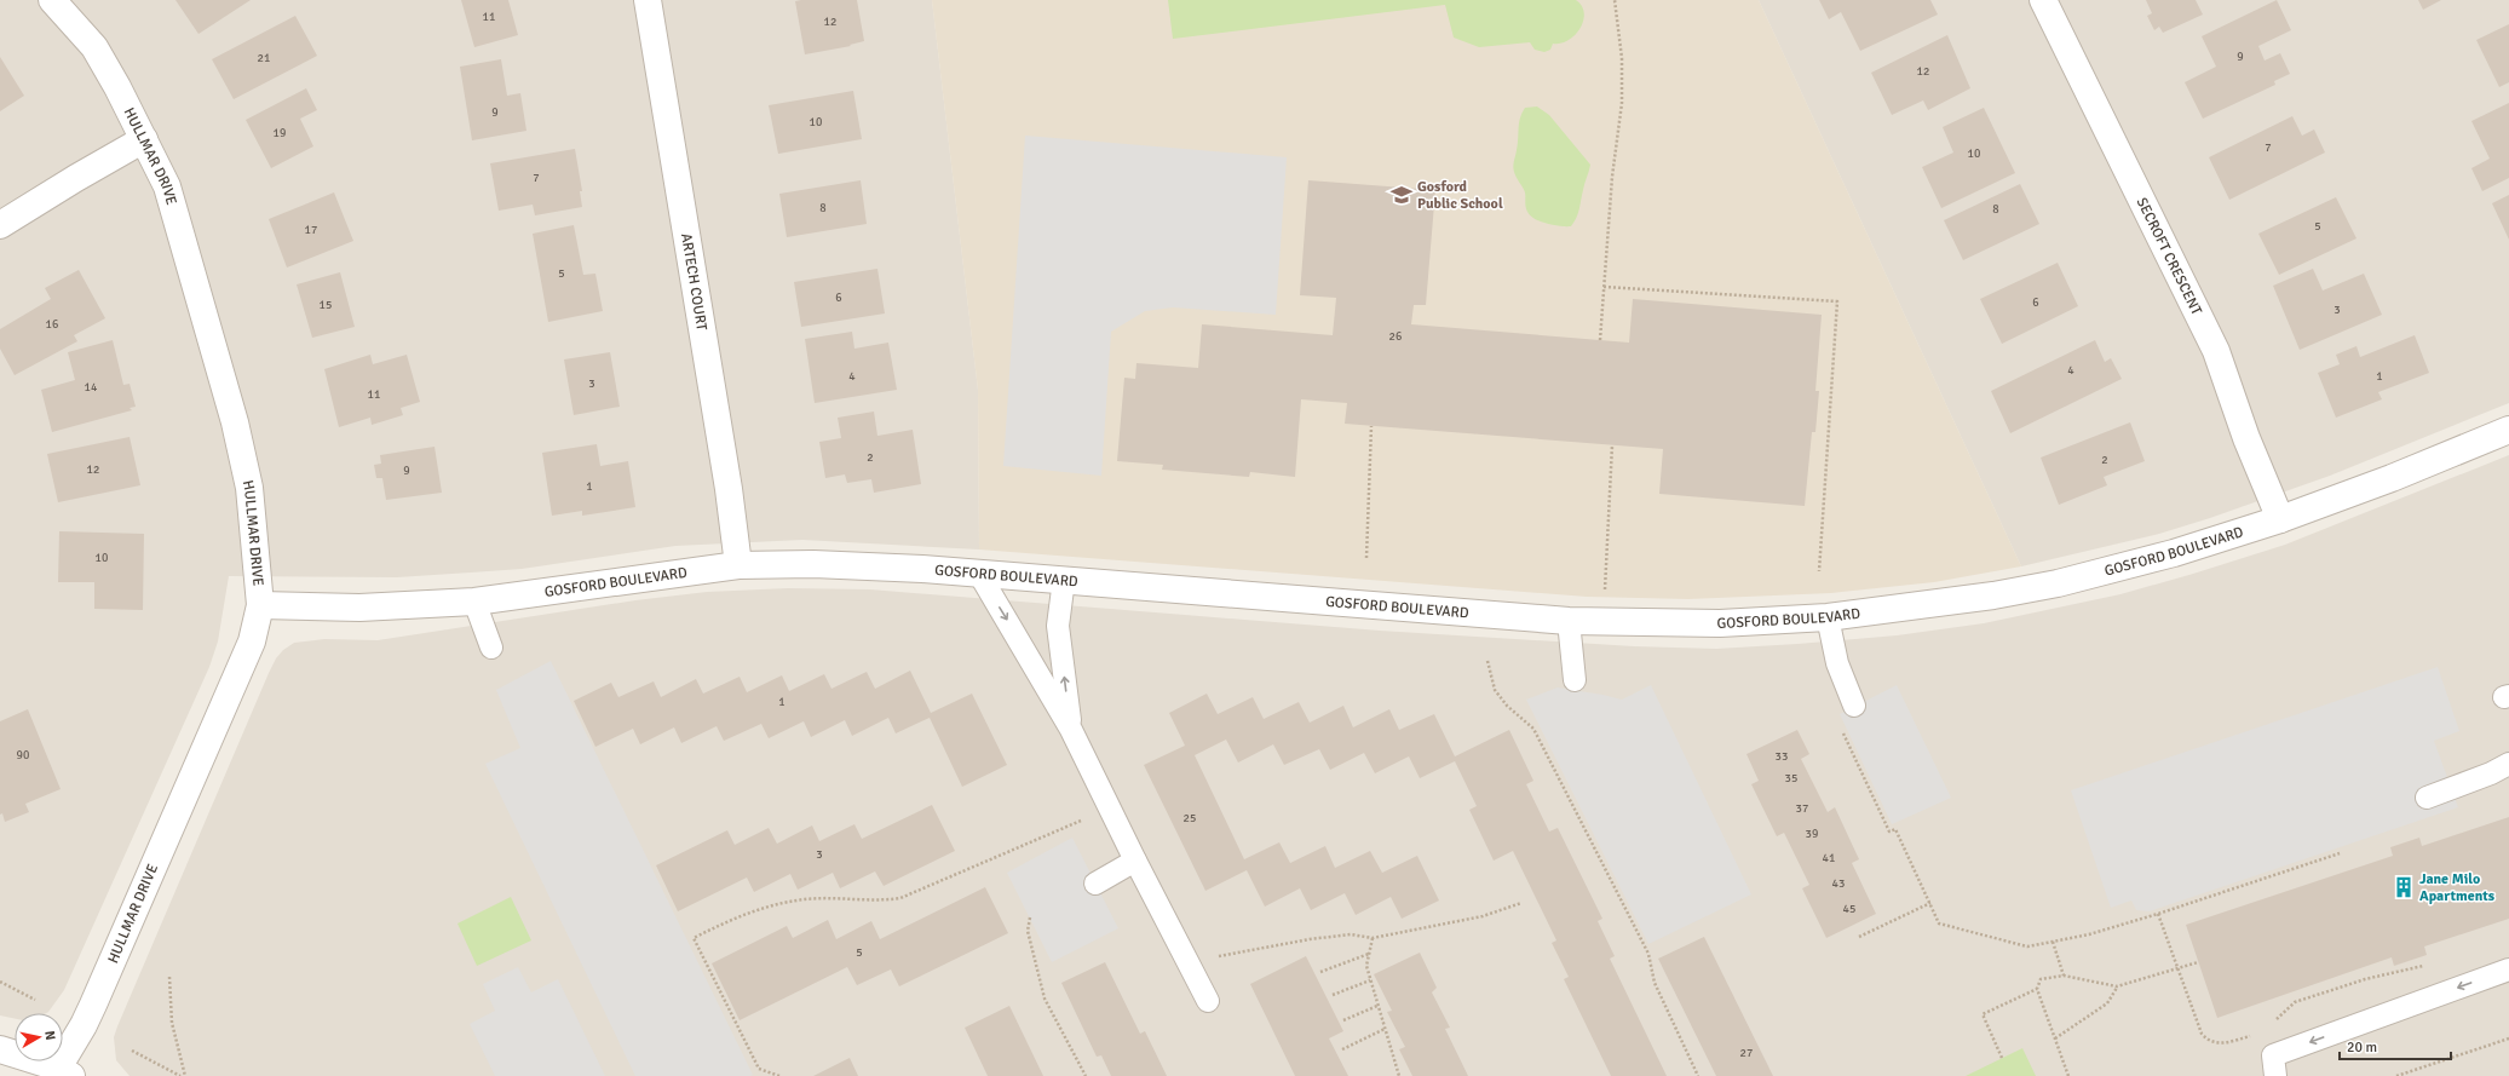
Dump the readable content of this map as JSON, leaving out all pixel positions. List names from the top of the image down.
{
  "streets": {
    "street": [
      "HULLMAR DRIVE",
      "SECROFT CRESCENT",
      "ARTECH COURT",
      "GOSFORD BOULEVARD"
    ]
  },
  "crossings": [
    ["HULLMAR DRIVE", "GOSFORD BOULEVARD"],
    ["SECROFT CRESCENT", "GOSFORD BOULEVARD"],
    ["ARTECH COURT", "GOSFORD BOULEVARD"]
  ],
  "places": {
    "school or university": ["Gosford Public School"],
    "building": ["Jane Milo Apartments"]
  },
  "house_numbers": [
    "11",
    "12",
    "9",
    "21",
    "12",
    "9",
    "10",
    "19",
    "7",
    "10",
    "7",
    "8",
    "8",
    "5",
    "17",
    "5",
    "6",
    "6",
    "15",
    "3",
    "16",
    "26",
    "4",
    "4",
    "1",
    "3",
    "14",
    "11",
    "2",
    "2",
    "12",
    "9",
    "1",
    "10",
    "1",
    "90",
    "33",
    "35",
    "37",
    "25",
    "39",
    "3",
    "41",
    "43",
    "45",
    "5",
    "27"
  ],
  "scale_bar": "20 m",
  "north": "right"
}
